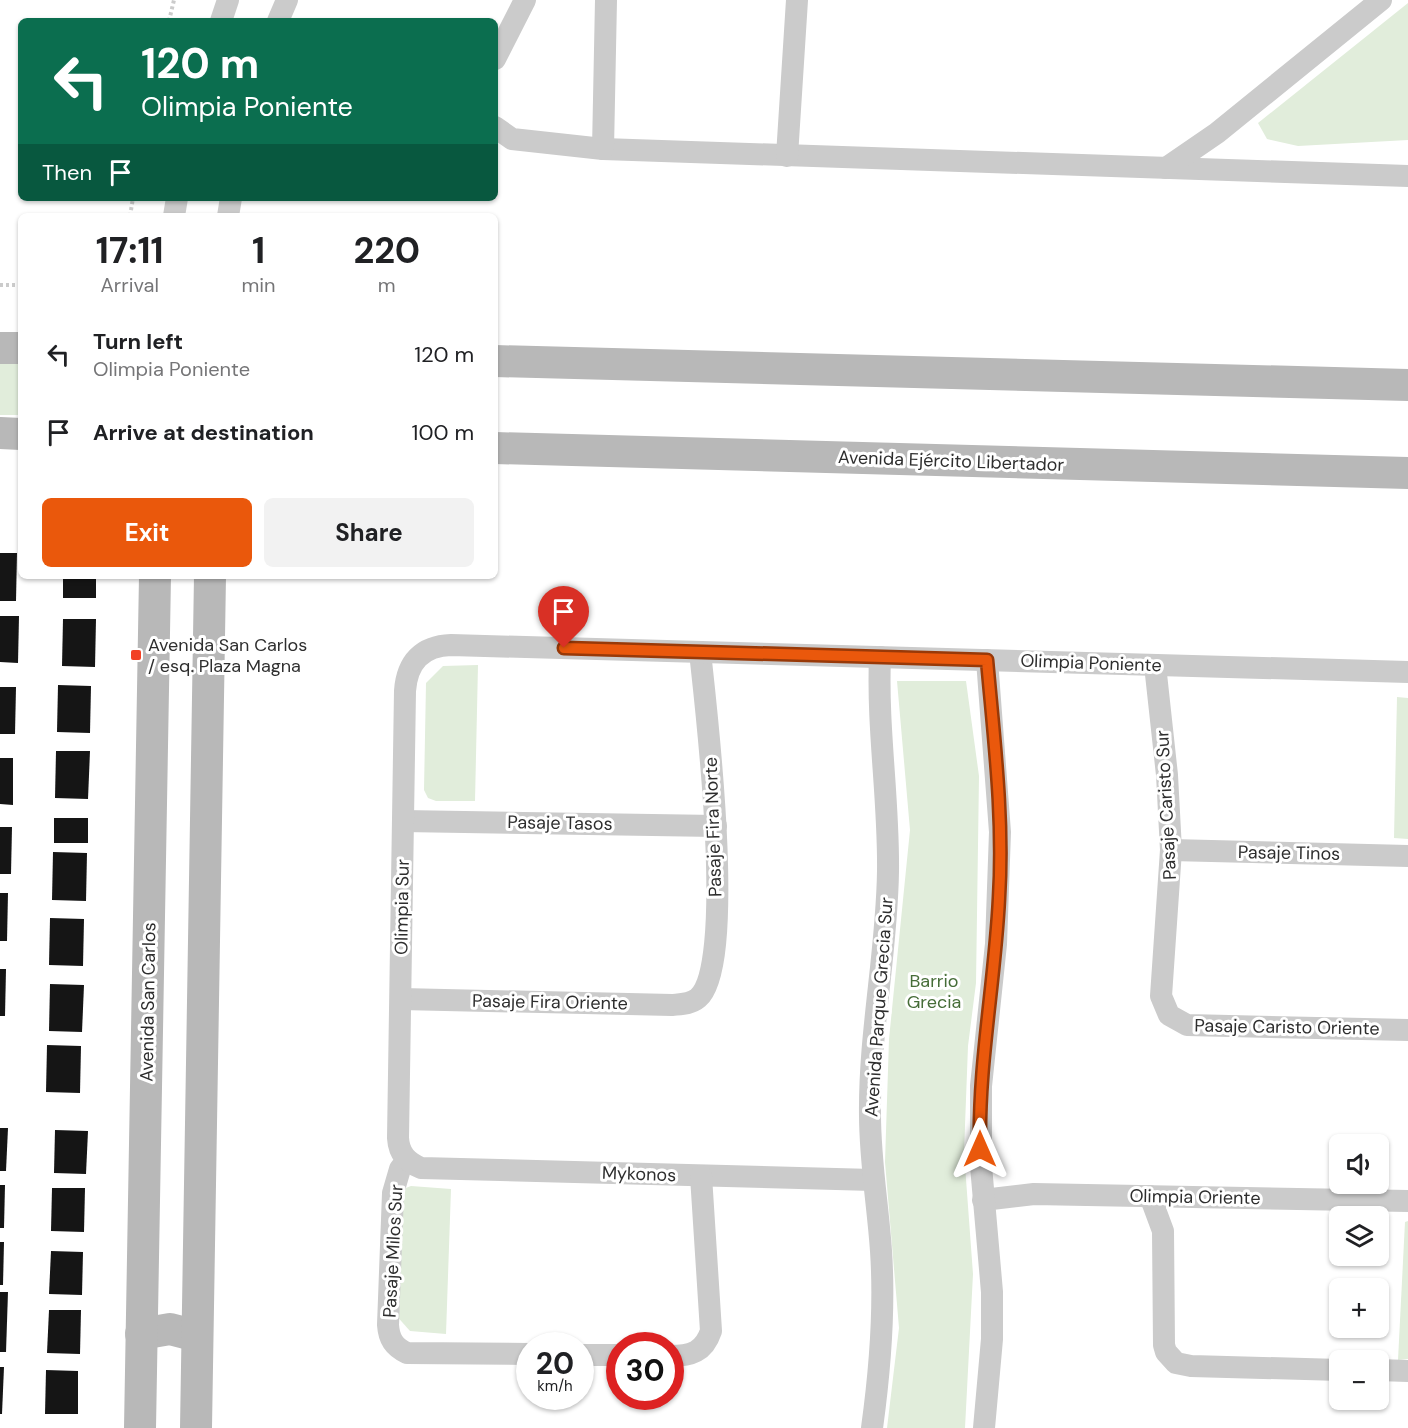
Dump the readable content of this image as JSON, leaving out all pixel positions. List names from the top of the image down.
{
  "streets": {
    "main road": ["Avenida Ejército Libertador", "Avenida San Carlos"],
    "street": [
      "Olimpia Poniente",
      "Pasaje Caristo Sur",
      "Pasaje Tasos",
      "Pasaje Fira Norte",
      "Pasaje Tinos",
      "Olimpia Sur",
      "Pasaje Fira Oriente",
      "Avenida Parque Grecia Sur",
      "Pasaje Caristo Oriente",
      "Mykonos",
      "Olimpia Oriente",
      "Pasaje Milos Sur"
    ]
  },
  "crossings": [
    ["Olimpia Poniente", "Pasaje Caristo Sur"],
    ["Olimpia Poniente", "Pasaje Fira Norte"],
    ["Olimpia Poniente", "Olimpia Sur"],
    ["Olimpia Poniente", "Avenida Parque Grecia Sur"],
    ["Pasaje Caristo Sur", "Pasaje Tinos"],
    ["Pasaje Caristo Sur", "Pasaje Caristo Oriente"],
    ["Pasaje Tasos", "Pasaje Fira Norte"],
    ["Pasaje Tasos", "Olimpia Sur"],
    ["Pasaje Fira Norte", "Pasaje Fira Oriente"],
    ["Olimpia Sur", "Pasaje Fira Oriente"],
    ["Olimpia Sur", "Mykonos"],
    ["Olimpia Sur", "Pasaje Milos Sur"],
    ["Avenida Parque Grecia Sur", "Mykonos"],
    ["Mykonos", "Pasaje Milos Sur"]
  ],
  "parks": ["Barrio Grecia"],
  "places": {
    "transit": ["Avenida San Carlos / esq. Plaza Magna"]
  },
  "page": {
    "turn": ["120 m", "Olimpia Poniente"],
    "then": "Then",
    "eta": [
      "17:11",
      "Arrival",
      "1",
      "min",
      "220",
      "m"
    ],
    "list": [
      {
        "name": "Turn left",
        "note": "Olimpia Poniente",
        "value": "120 m"
      },
      {
        "name": "Arrive at destination",
        "value": "100 m"
      }
    ],
    "buttons": ["Exit", "Share"],
    "map_buttons": ["+", "−"],
    "speed": "20 km/h",
    "limit": "30"
  }
}
